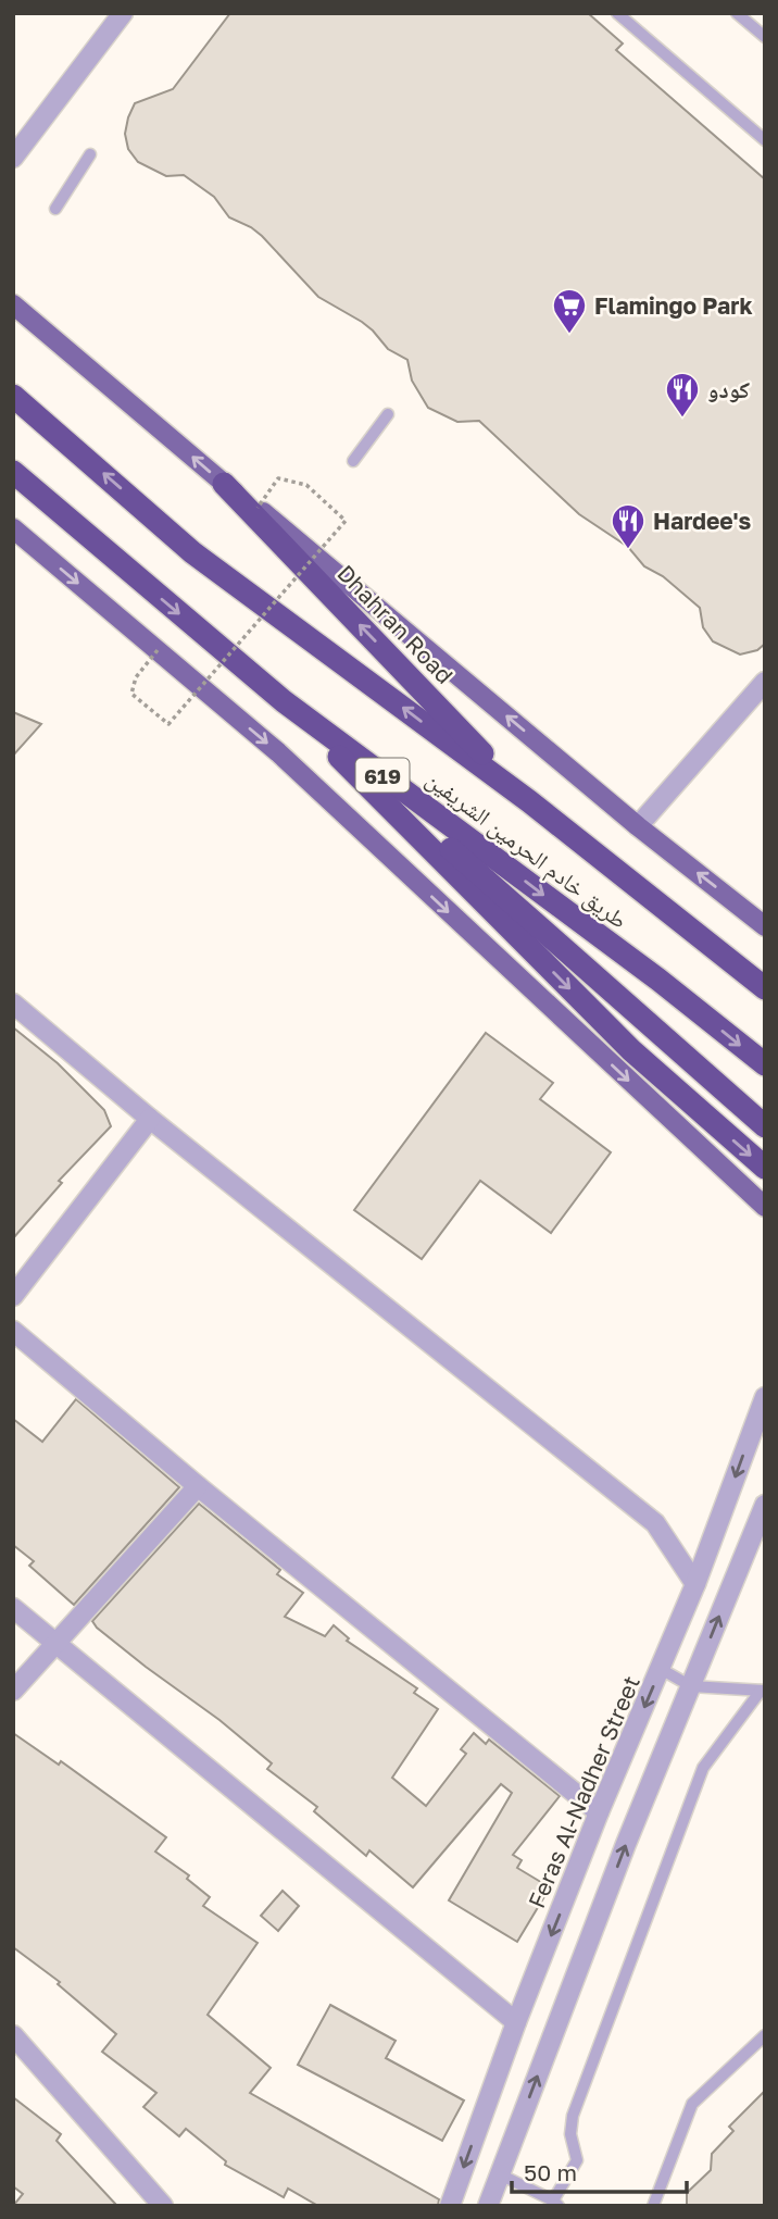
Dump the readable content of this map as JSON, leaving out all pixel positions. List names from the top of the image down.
{
  "streets": {
    "highway": ["Dhahran Road", "619", "طريق خادم الحرمين الشريفين"],
    "street": ["Feras Al-Nadher Street"]
  },
  "crossings": [
    ["Dhahran Road", "طريق خادم الحرمين الشريفين"]
  ],
  "places": {
    "supermarket": ["Flamingo Park"],
    "restaurant": ["كودو", "Hardee's"]
  },
  "scale_bar": "50 m"
}
